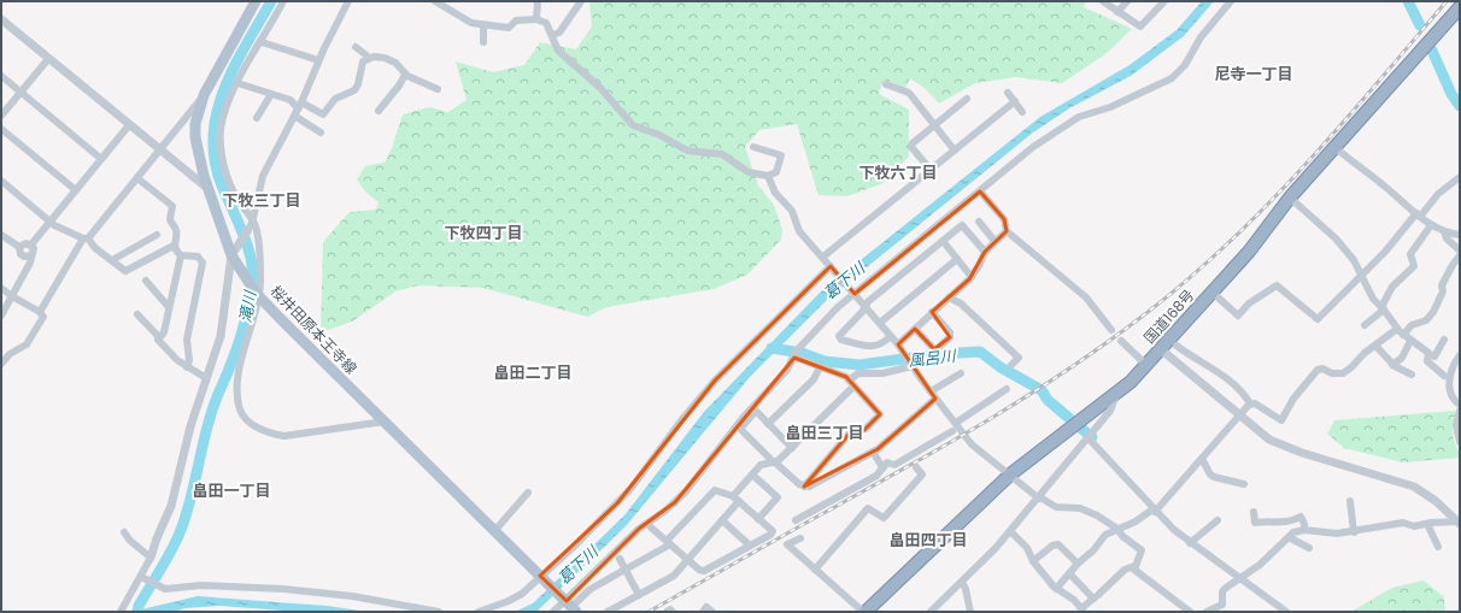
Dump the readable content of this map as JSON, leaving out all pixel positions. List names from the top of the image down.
{
  "streets": {
    "highway": ["国道168号"],
    "main road": ["桜井田原本王寺線"]
  },
  "districts": [
    "尼寺一丁目",
    "下牧六丁目",
    "下牧三丁目",
    "下牧四丁目",
    "畠田二丁目",
    "畠田三丁目",
    "畠田一丁目",
    "畠田四丁目"
  ],
  "water": ["葛下川", "滝川", "風呂川"]
}
